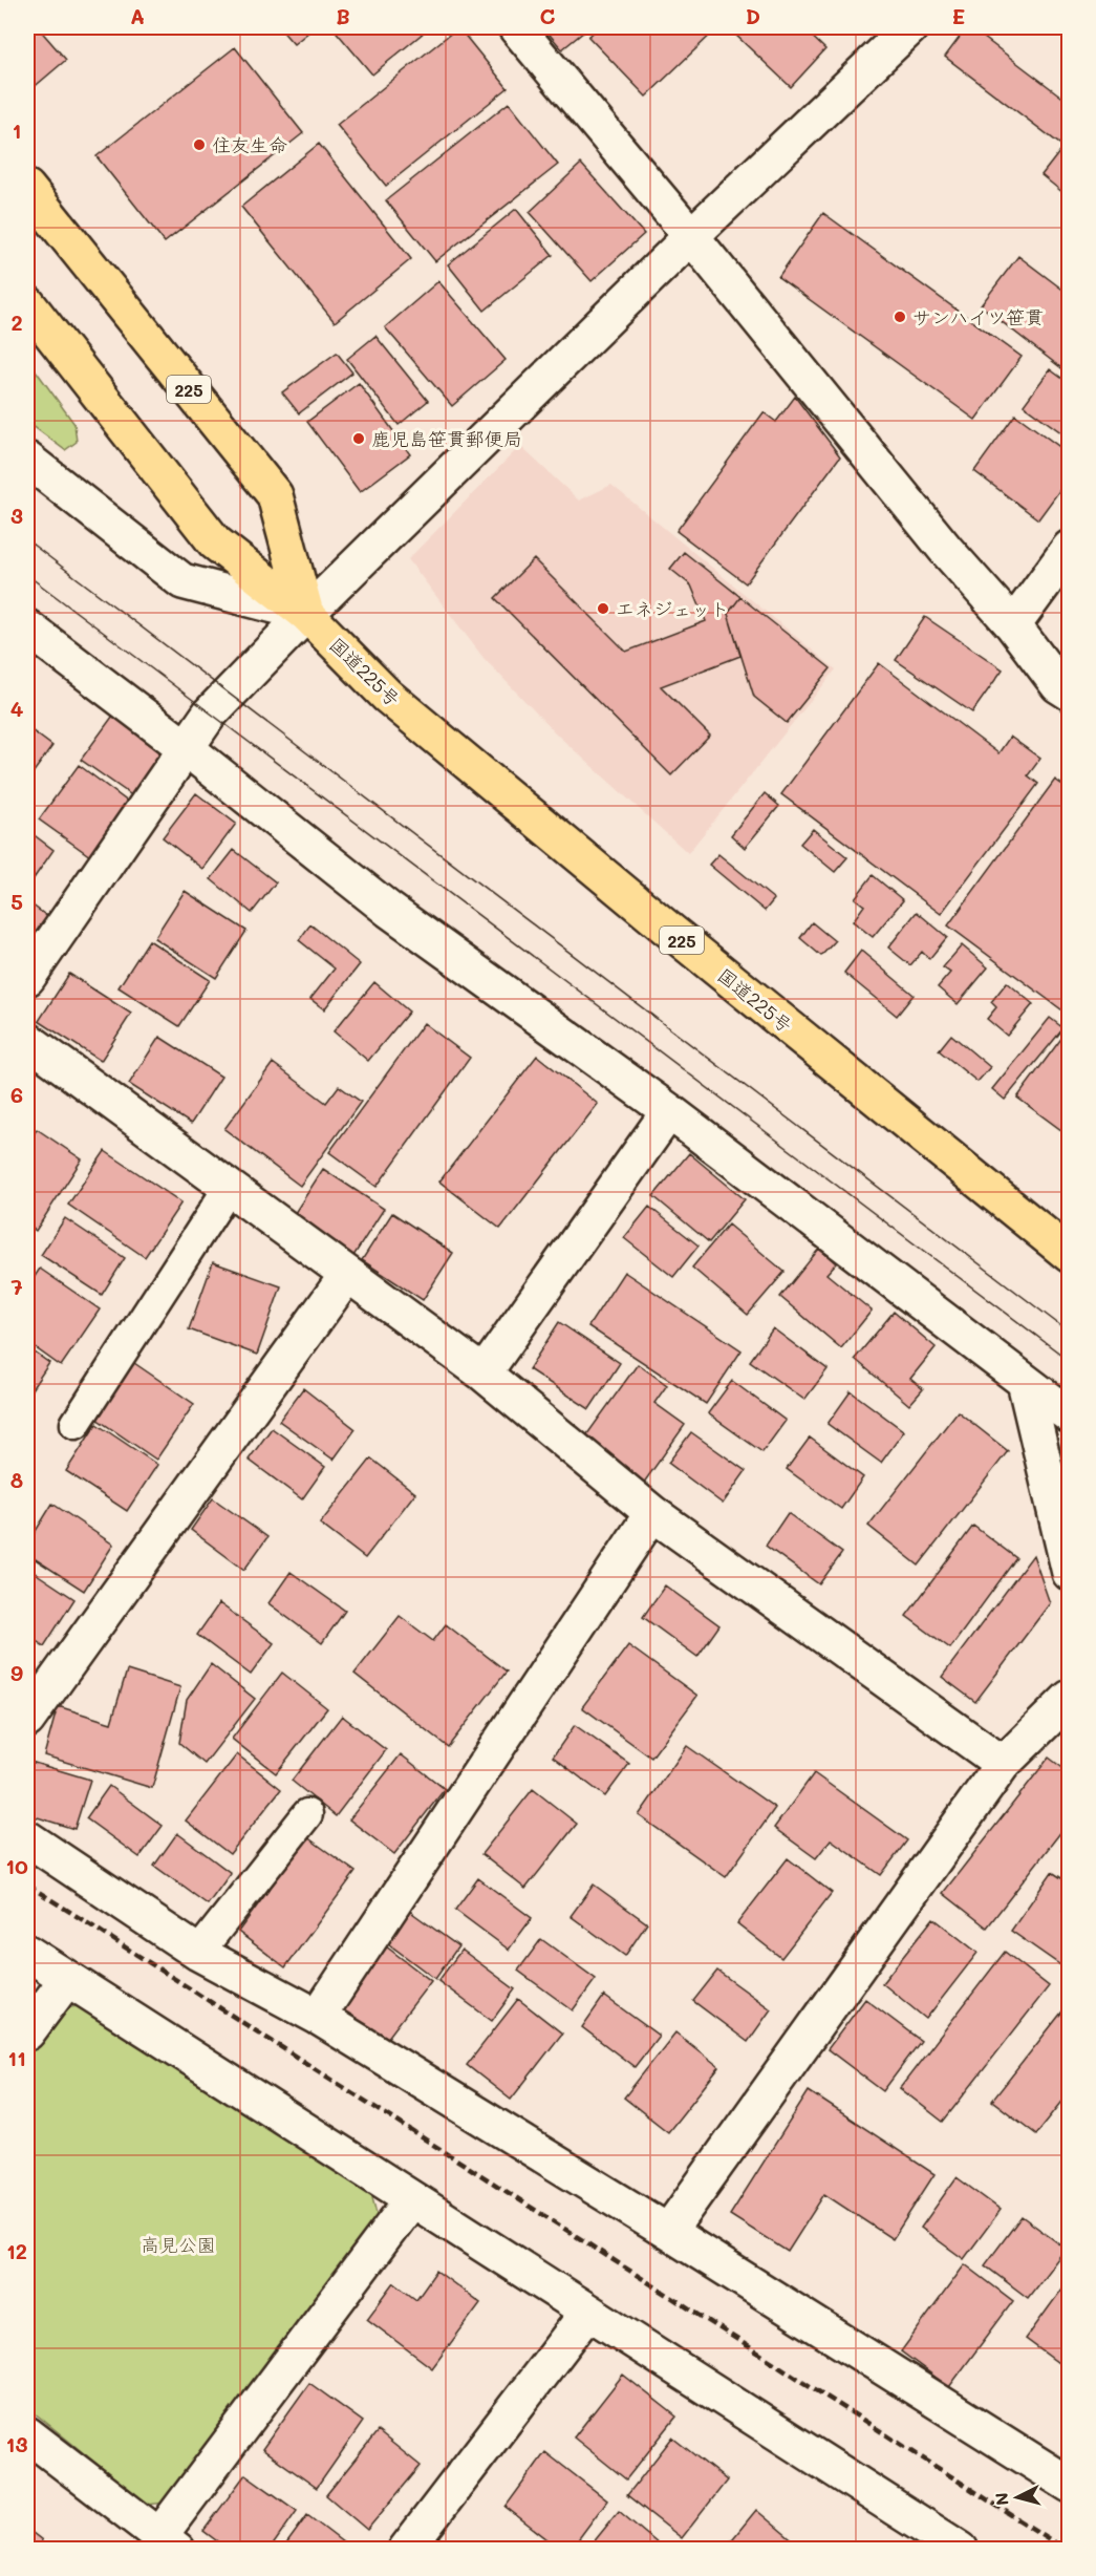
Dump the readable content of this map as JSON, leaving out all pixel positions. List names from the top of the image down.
{
  "streets": {
    "highway": ["225", "国道225号"]
  },
  "crossings": [
    ["225", "国道225号"]
  ],
  "parks": ["高見公園"],
  "places": [
    "住友生命",
    "サンハイツ笹貫",
    "鹿児島笹貫郵便局",
    "エネジェット"
  ],
  "north": "left",
  "grid": {
    "columns": [
      "A",
      "B",
      "C",
      "D",
      "E"
    ],
    "rows": [
      "1",
      "2",
      "3",
      "4",
      "5",
      "6",
      "7",
      "8",
      "9",
      "10",
      "11",
      "12",
      "13"
    ]
  }
}
